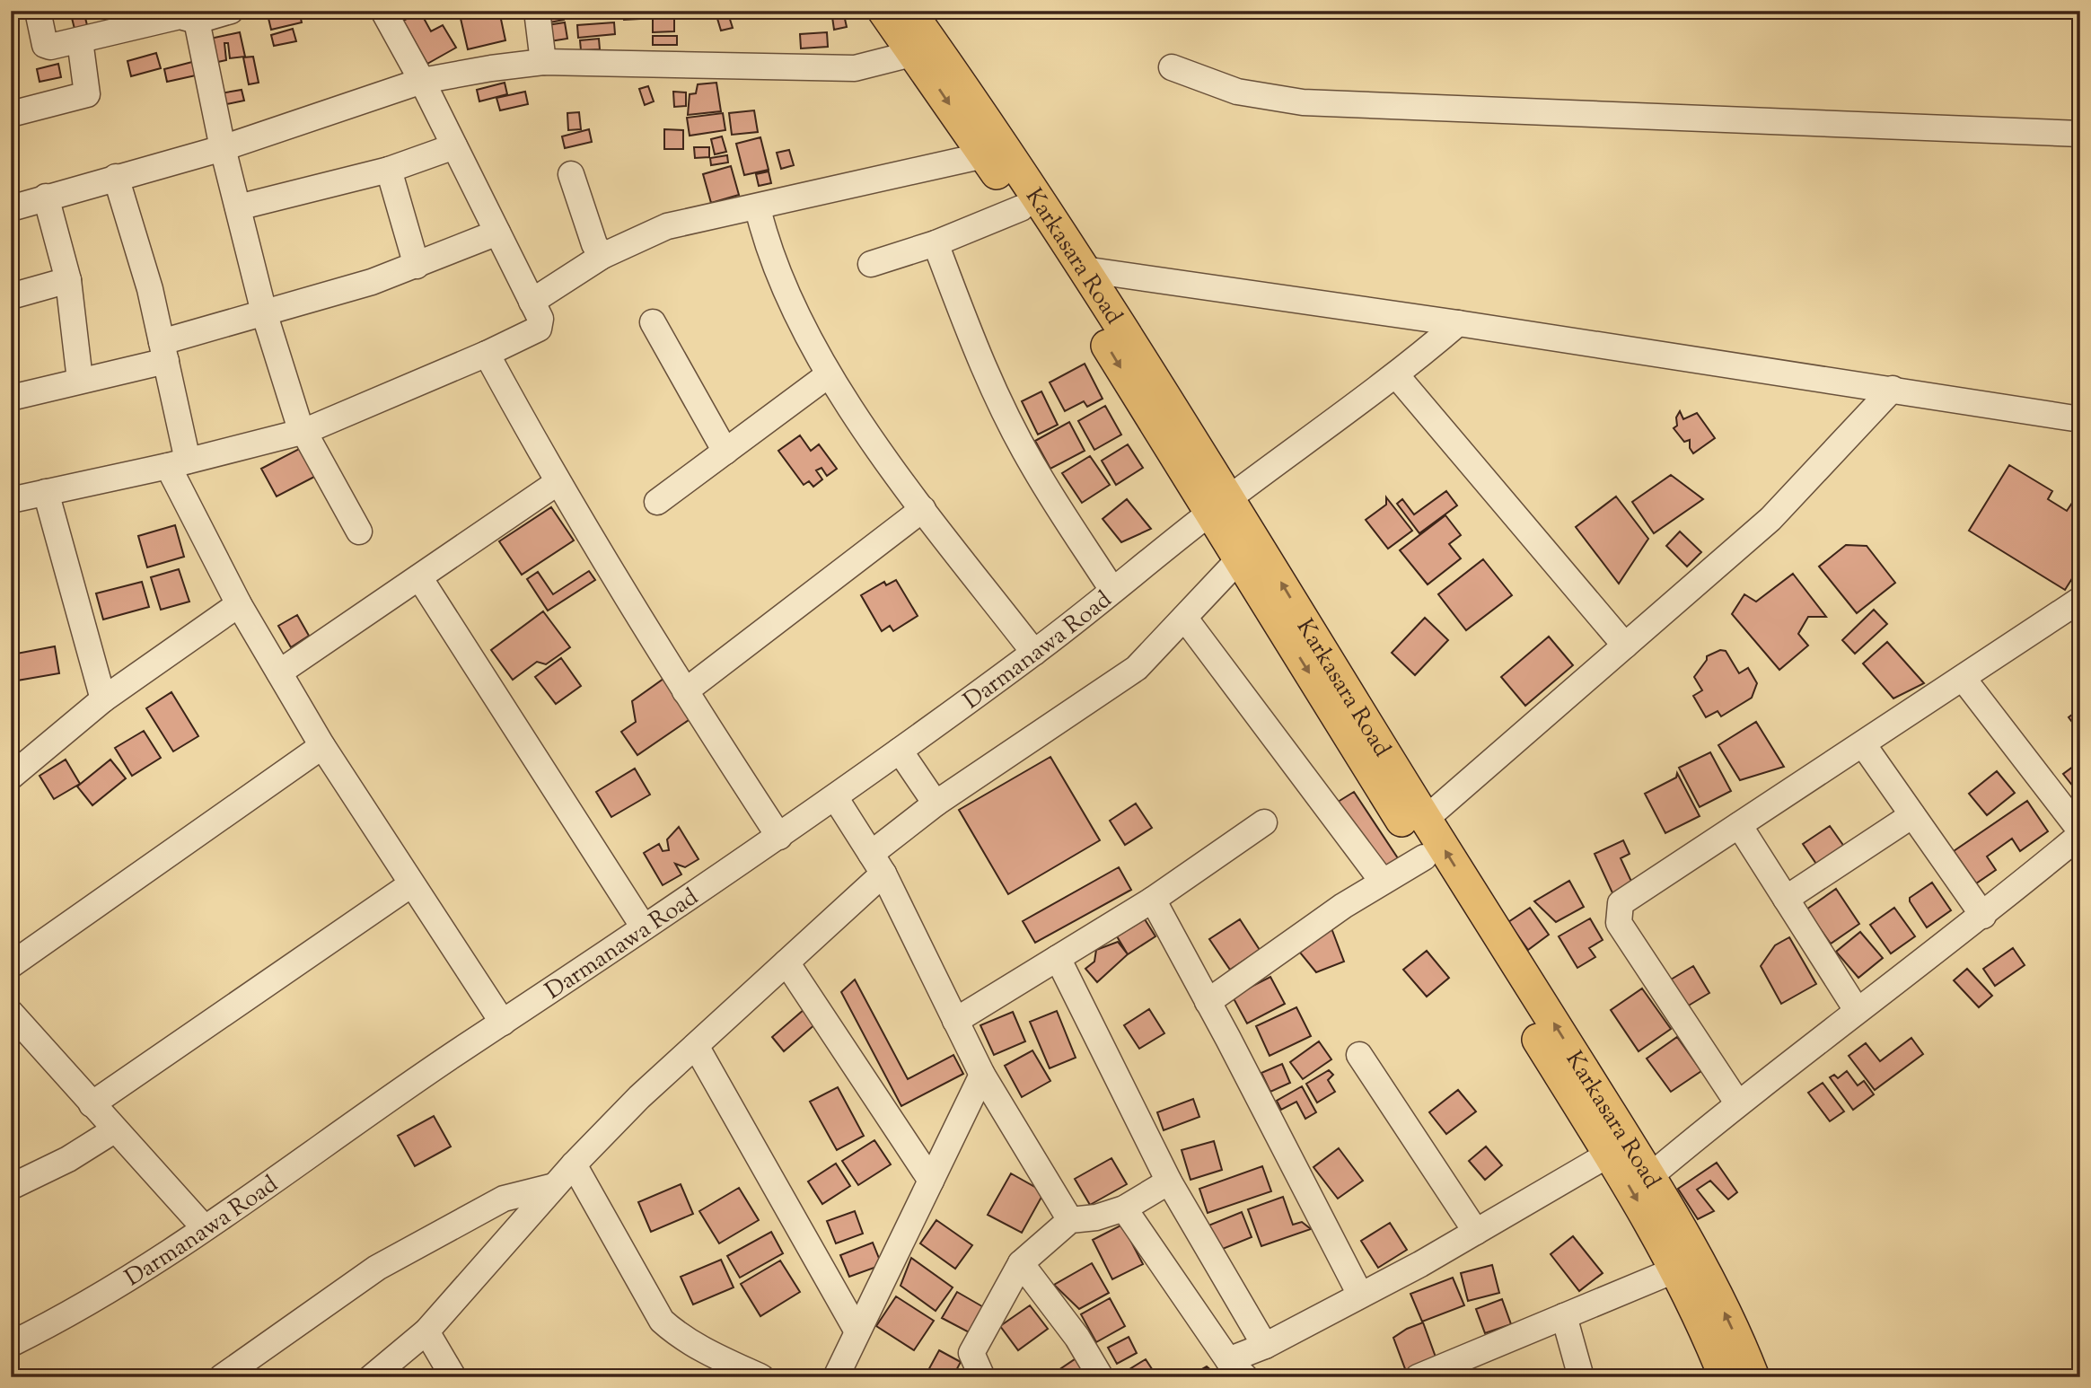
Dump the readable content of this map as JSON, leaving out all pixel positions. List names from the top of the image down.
{
  "streets": {
    "main road": ["Karkasara Road"],
    "street": ["Darmanawa Road"]
  },
  "crossings": [
    ["Karkasara Road", "Darmanawa Road"]
  ]
}
